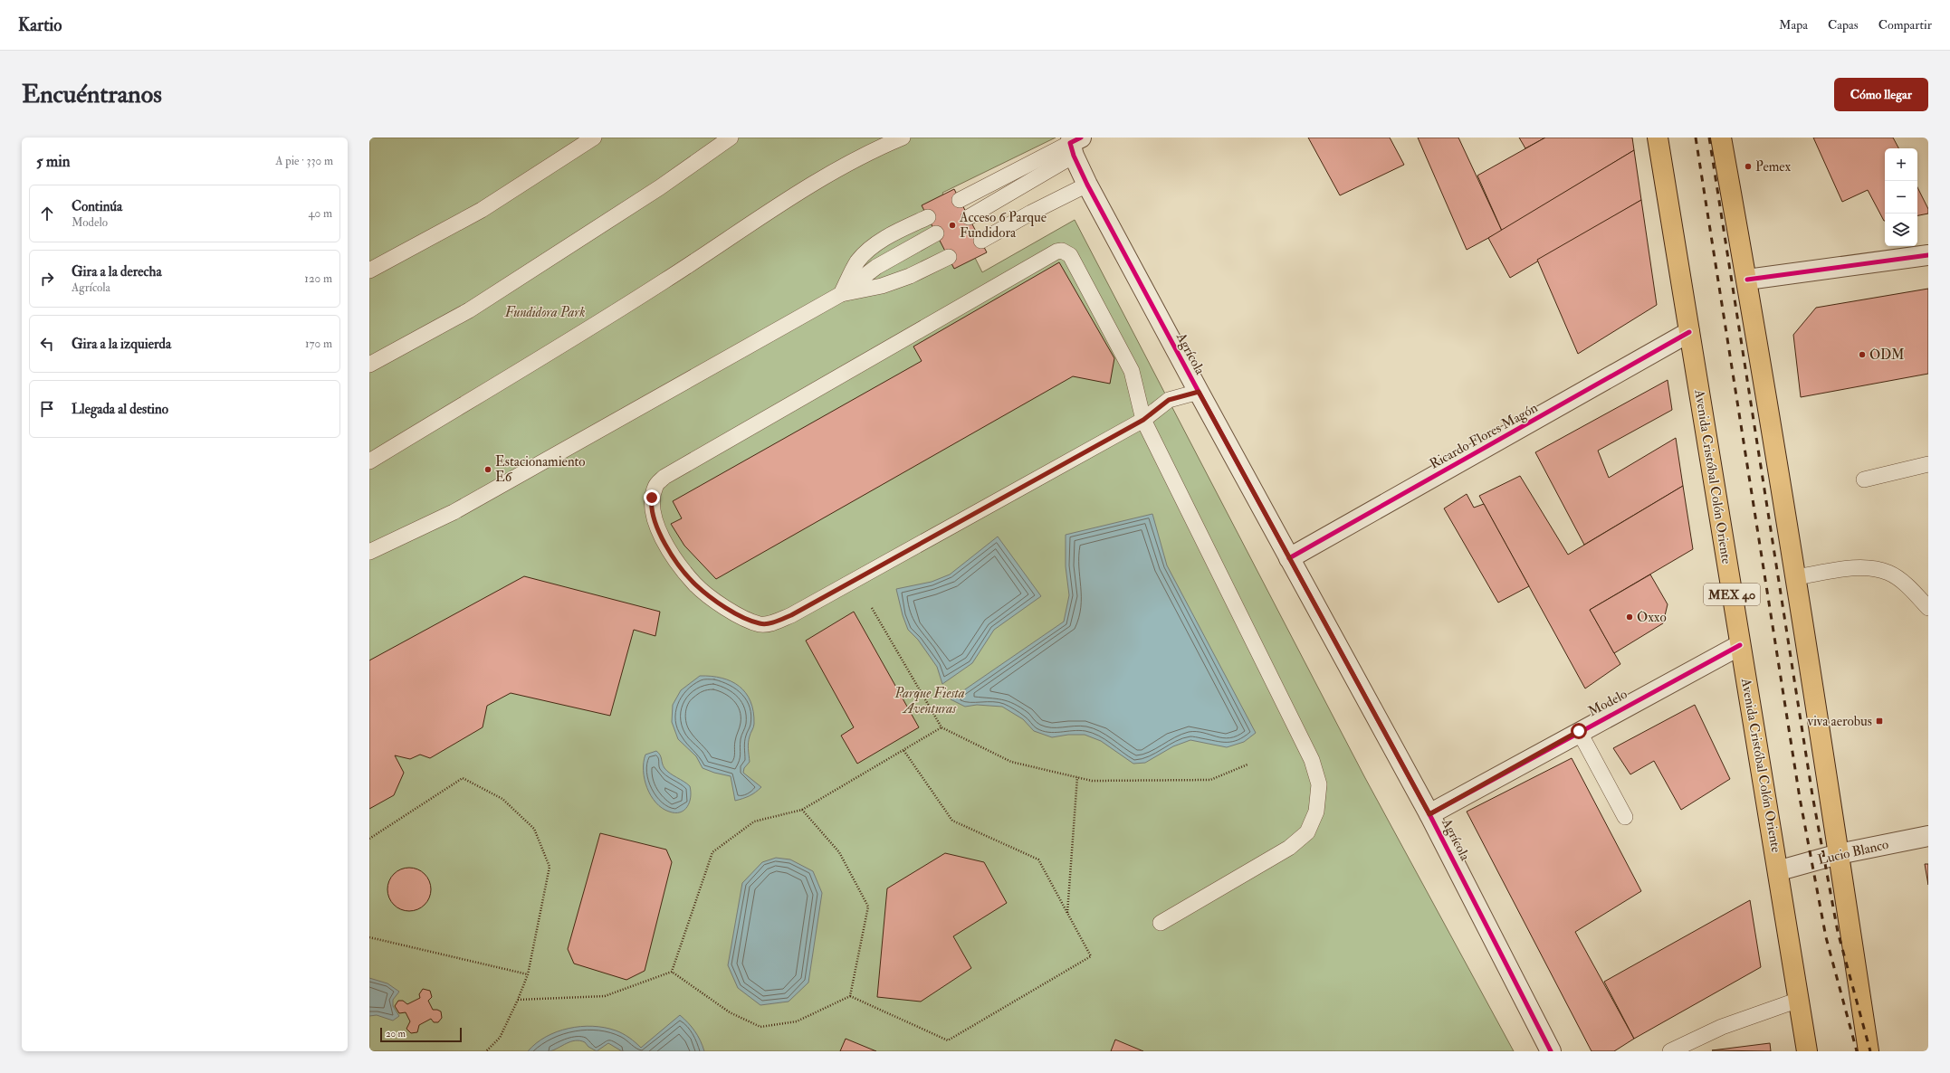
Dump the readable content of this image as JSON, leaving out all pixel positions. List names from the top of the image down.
{
  "streets": {
    "main road": ["Avenida Cristóbal Colón Oriente", "MEX 40"],
    "street": [
      "Agrícola",
      "Ricardo Flores Magón",
      "Modelo",
      "Lucio Blanco"
    ]
  },
  "crossings": [
    ["Agrícola", "Ricardo Flores Magón"],
    ["Agrícola", "Modelo"],
    ["Ricardo Flores Magón", "Avenida Cristóbal Colón Oriente"],
    ["Avenida Cristóbal Colón Oriente", "Modelo"],
    ["Avenida Cristóbal Colón Oriente", "Lucio Blanco"]
  ],
  "parks": ["Fundidora Park", "Parque Fiesta Aventuras"],
  "places": {
    "other": [
      "Pemex",
      "Acceso 6 Parque Fundidora",
      "ODM",
      "Estacionamiento E6",
      "Oxxo"
    ],
    "transit": ["viva aerobus"]
  },
  "scale_bar": "20 m",
  "page": {
    "header": "Kartio",
    "nav": ["Mapa", "Capas", "Compartir"],
    "buttons": "Cómo llegar",
    "title": "Encuéntranos",
    "heading": ["5 min", "A pie · 330 m"],
    "map_buttons": ["+", "−"],
    "list": [
      ["Continúa", "Modelo", "40 m"],
      ["Gira a la derecha", "Agrícola", "120 m"],
      ["Gira a la izquierda", "170 m"],
      "Llegada al destino"
    ],
    "scale": "20 m"
  }
}
